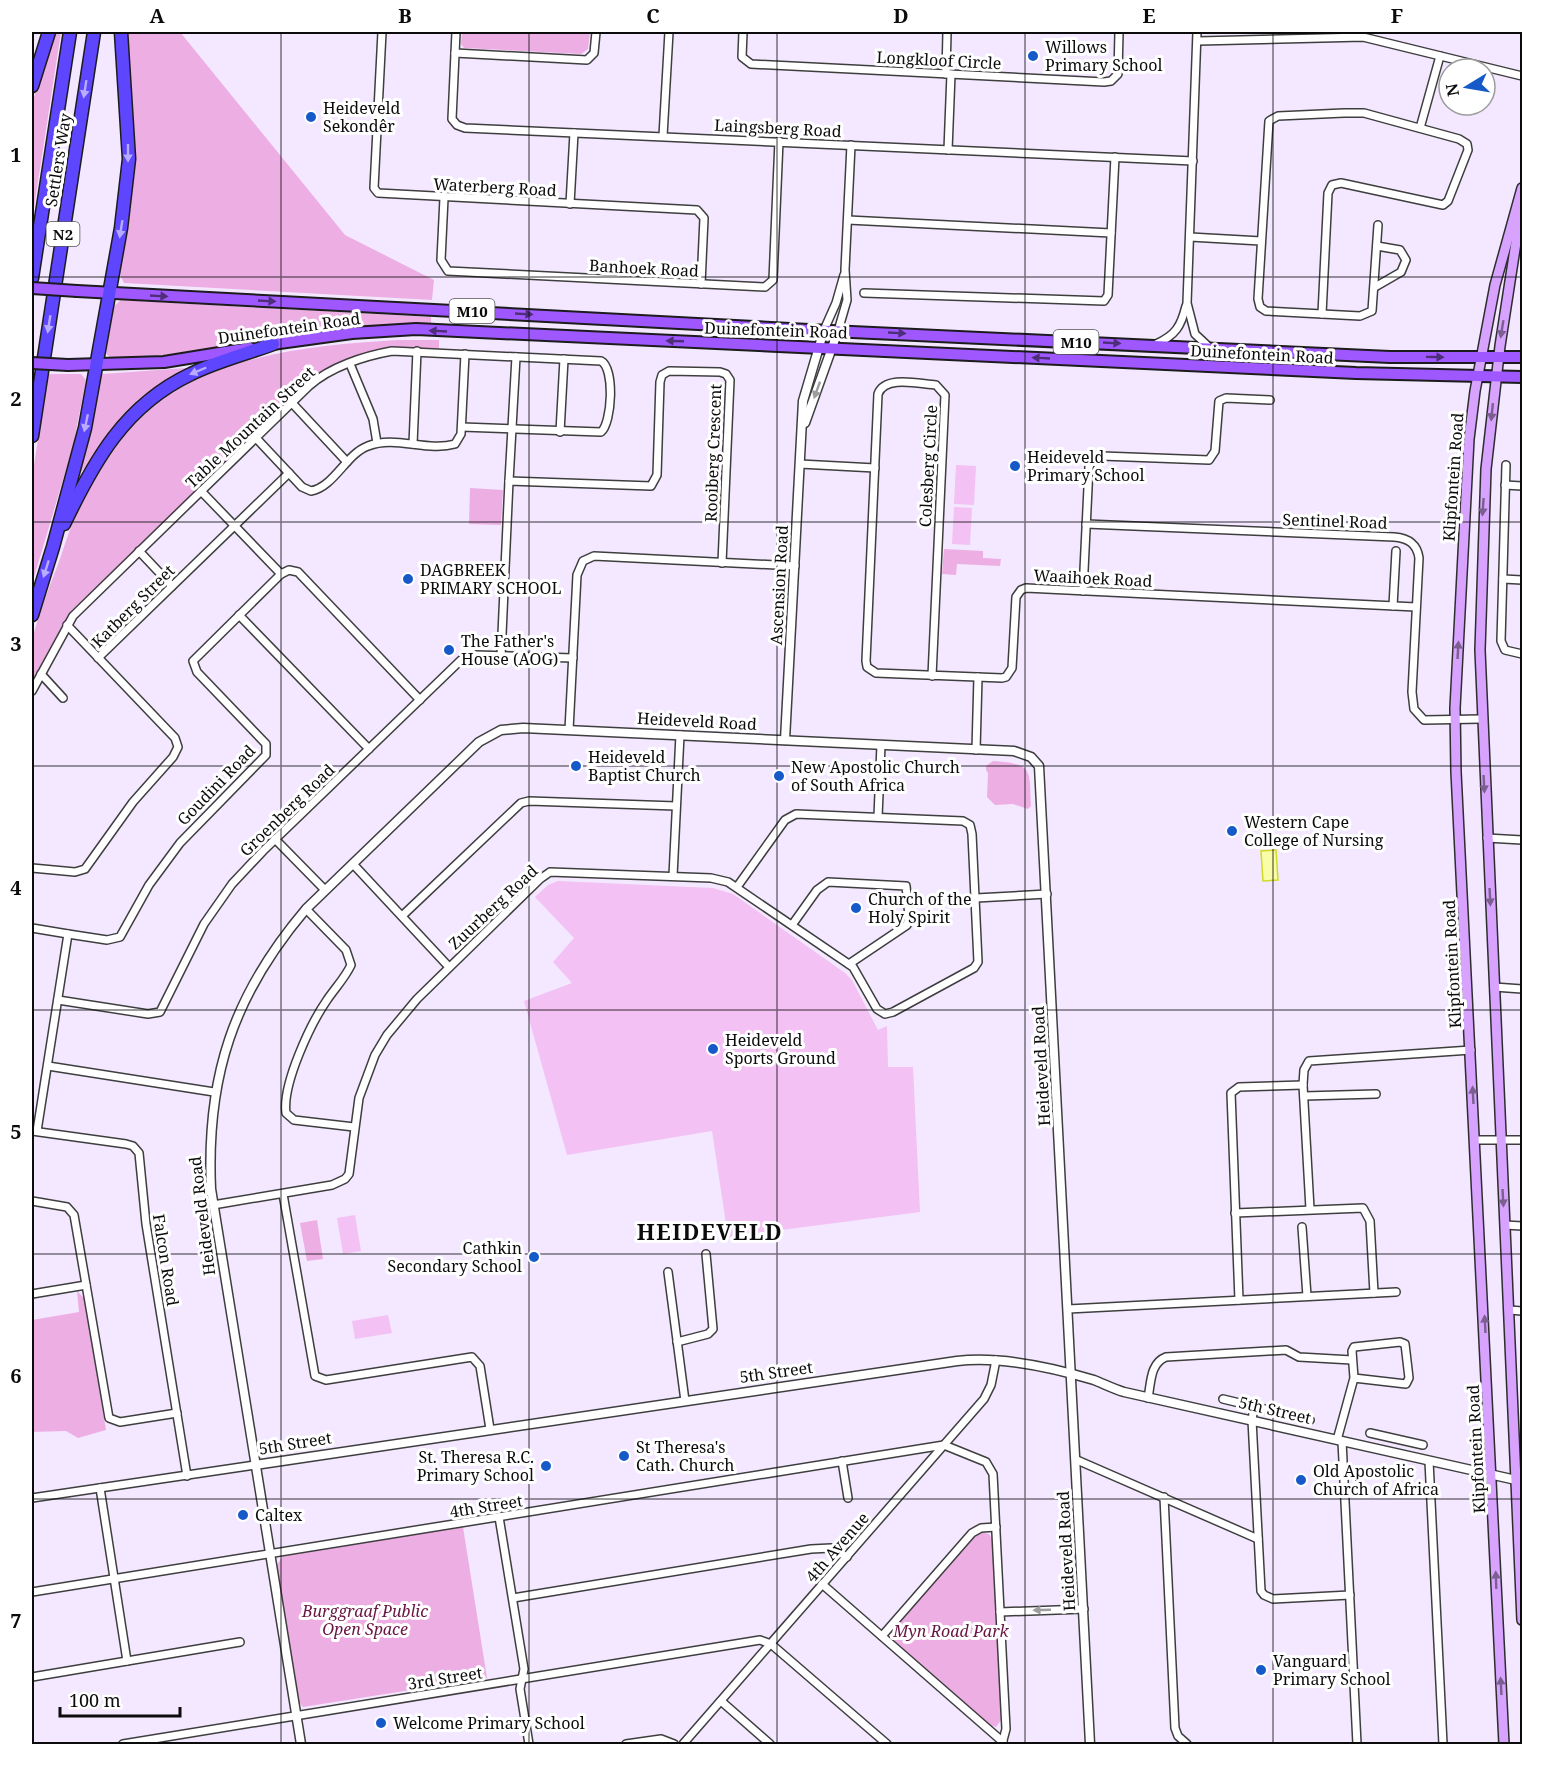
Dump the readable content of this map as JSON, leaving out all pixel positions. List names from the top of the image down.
{
  "streets": {
    "highway": ["Settlers Way", "N2"],
    "main road": ["M10", "Duinefontein Road", "Klipfontein Road"],
    "street": [
      "Longkloof Circle",
      "Laingsberg Road",
      "Waterberg Road",
      "Banhoek Road",
      "Table Mountain Street",
      "Rooiberg Crescent",
      "Colesberg Circle",
      "Sentinel Road",
      "Waaihoek Road",
      "Ascension Road",
      "Katberg Street",
      "Heideveld Road",
      "Goudini Road",
      "Groenberg Road",
      "Zuurberg Road",
      "Falcon Road",
      "5th Street",
      "4th Street",
      "4th Avenue",
      "3rd Street"
    ]
  },
  "crossings": [
    ["Laingsberg Road", "Banhoek Road"],
    ["Waterberg Road", "Banhoek Road"],
    ["Duinefontein Road", "Klipfontein Road"],
    ["Duinefontein Road", "Ascension Road"],
    ["Colesberg Circle", "Waaihoek Road"],
    ["Klipfontein Road", "Sentinel Road"],
    ["Klipfontein Road", "5th Street"],
    ["Sentinel Road", "Waaihoek Road"],
    ["Ascension Road", "Heideveld Road"],
    ["Heideveld Road", "Zuurberg Road"],
    ["Heideveld Road", "5th Street"],
    ["Heideveld Road", "4th Street"],
    ["Heideveld Road", "3rd Street"],
    ["Falcon Road", "5th Street"],
    ["5th Street", "4th Avenue"],
    ["4th Street", "4th Avenue"],
    ["4th Avenue", "3rd Street"]
  ],
  "districts": ["HEIDEVELD"],
  "parks": ["Burggraaf Public Open Space", "Myn Road Park"],
  "places": [
    "Willows Primary School",
    "Heideveld Sekondêr",
    "Heideveld Primary School",
    "DAGBREEK PRIMARY SCHOOL",
    "The Father's House (AOG)",
    "Heideveld Baptist Church",
    "New Apostolic Church of South Africa",
    "Western Cape College of Nursing",
    "Church of the Holy Spirit",
    "Heideveld Sports Ground",
    "Cathkin Secondary School",
    "St Theresa's Cath. Church",
    "St. Theresa R.C. Primary School",
    "Old Apostolic Church of Africa",
    "Caltex",
    "Vanguard Primary School",
    "Welcome Primary School"
  ],
  "scale_bar": "100 m",
  "north": "left",
  "grid": {
    "columns": [
      "A",
      "B",
      "C",
      "D",
      "E",
      "F"
    ],
    "rows": [
      "1",
      "2",
      "3",
      "4",
      "5",
      "6",
      "7"
    ]
  }
}
